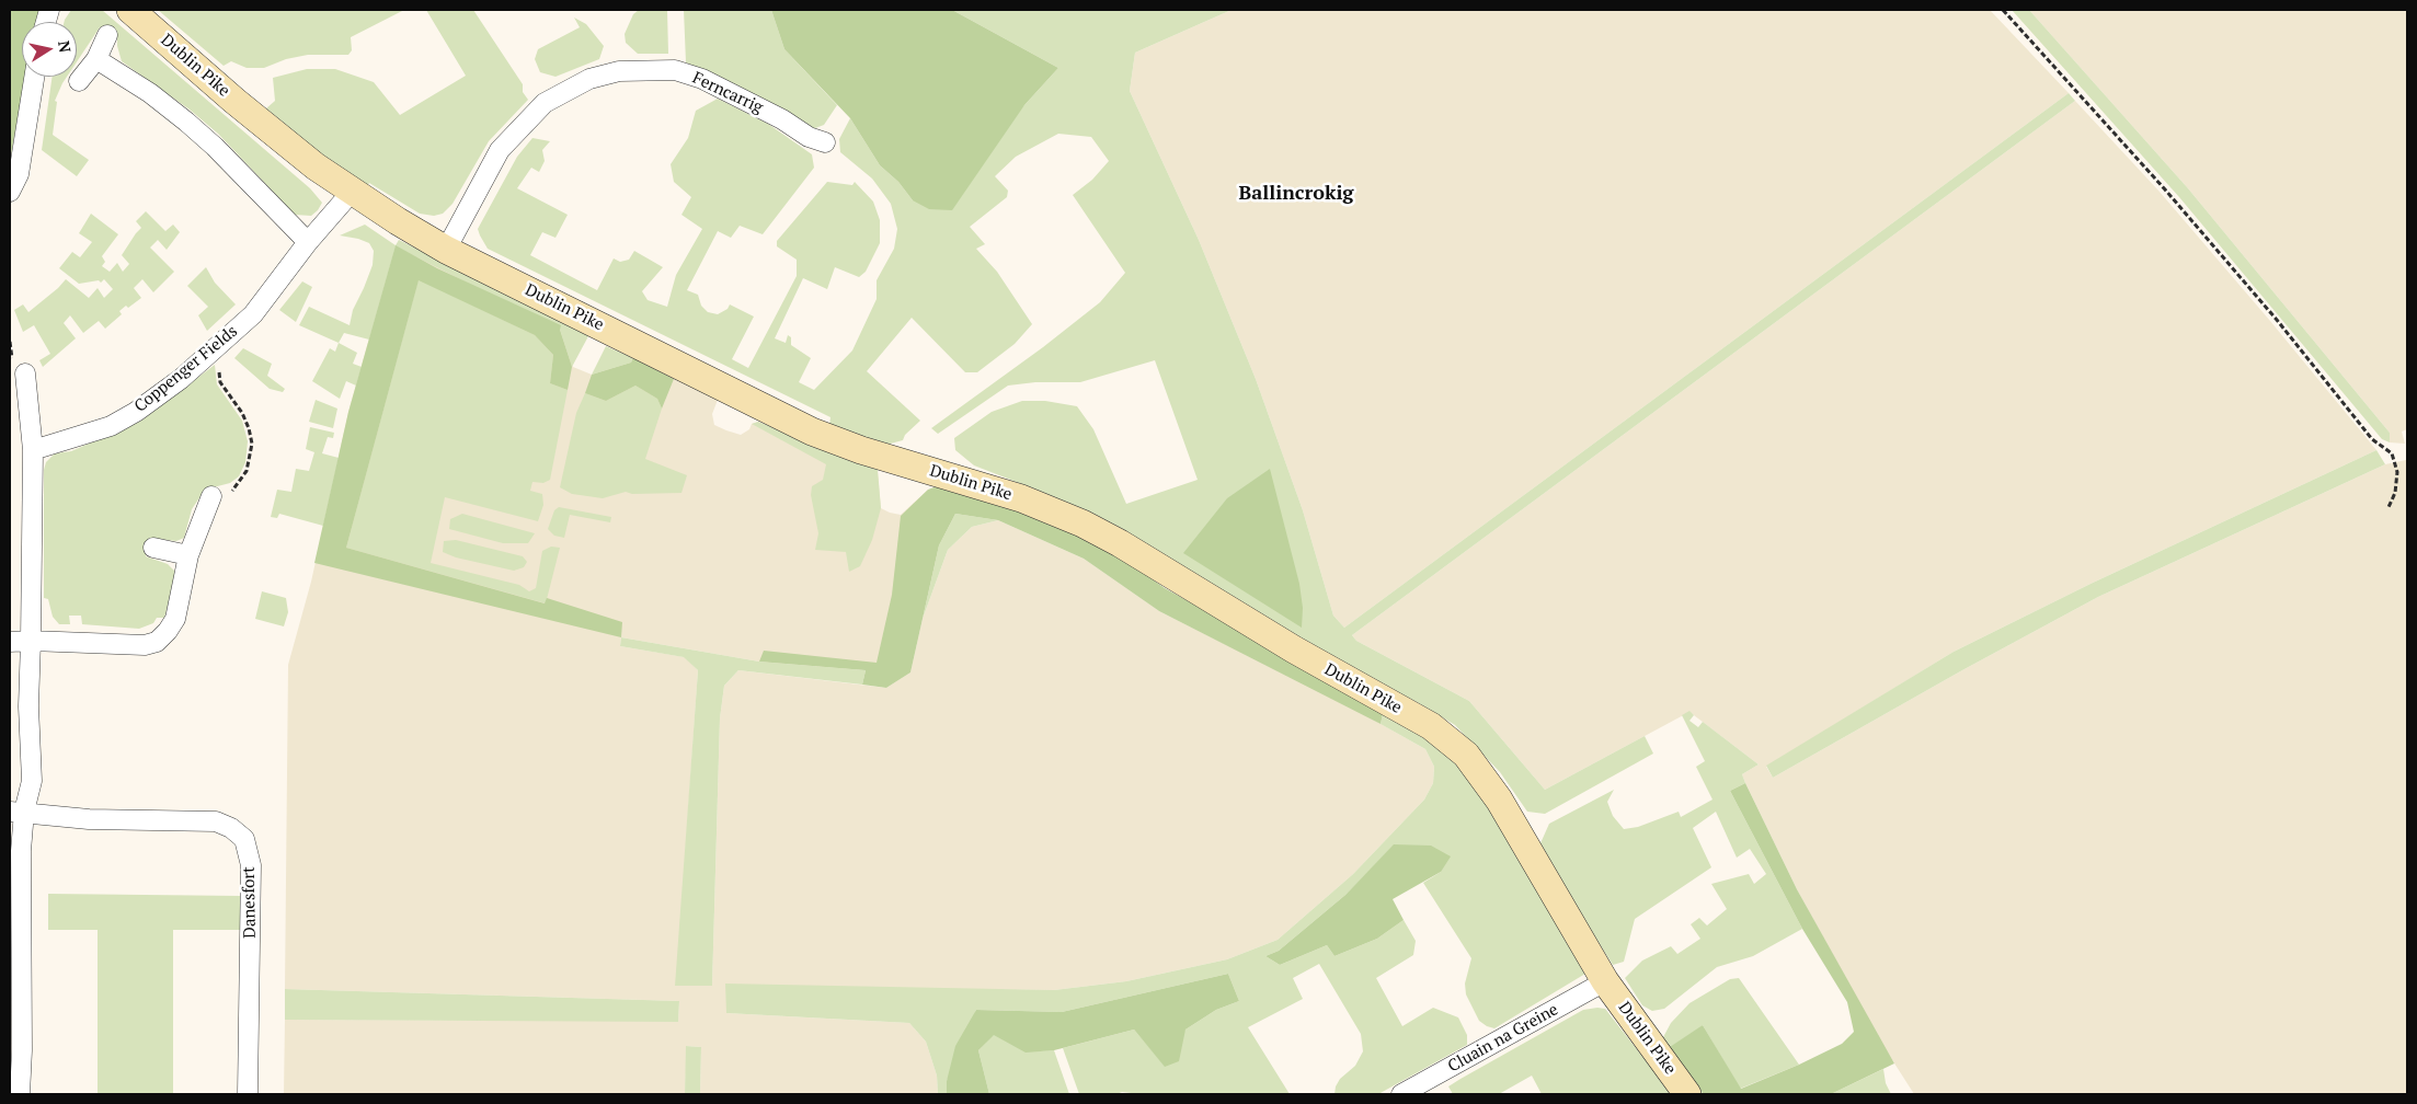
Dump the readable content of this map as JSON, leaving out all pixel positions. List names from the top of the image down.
{
  "streets": {
    "street": [
      "Dublin Pike",
      "Ferncarrig",
      "Coppenger Fields",
      "Danesfort",
      "Cluain na Greine"
    ]
  },
  "crossings": [
    ["Dublin Pike", "Ferncarrig"],
    ["Dublin Pike", "Coppenger Fields"],
    ["Dublin Pike", "Cluain na Greine"]
  ],
  "districts": ["Ballincrokig"],
  "north": "right"
}
